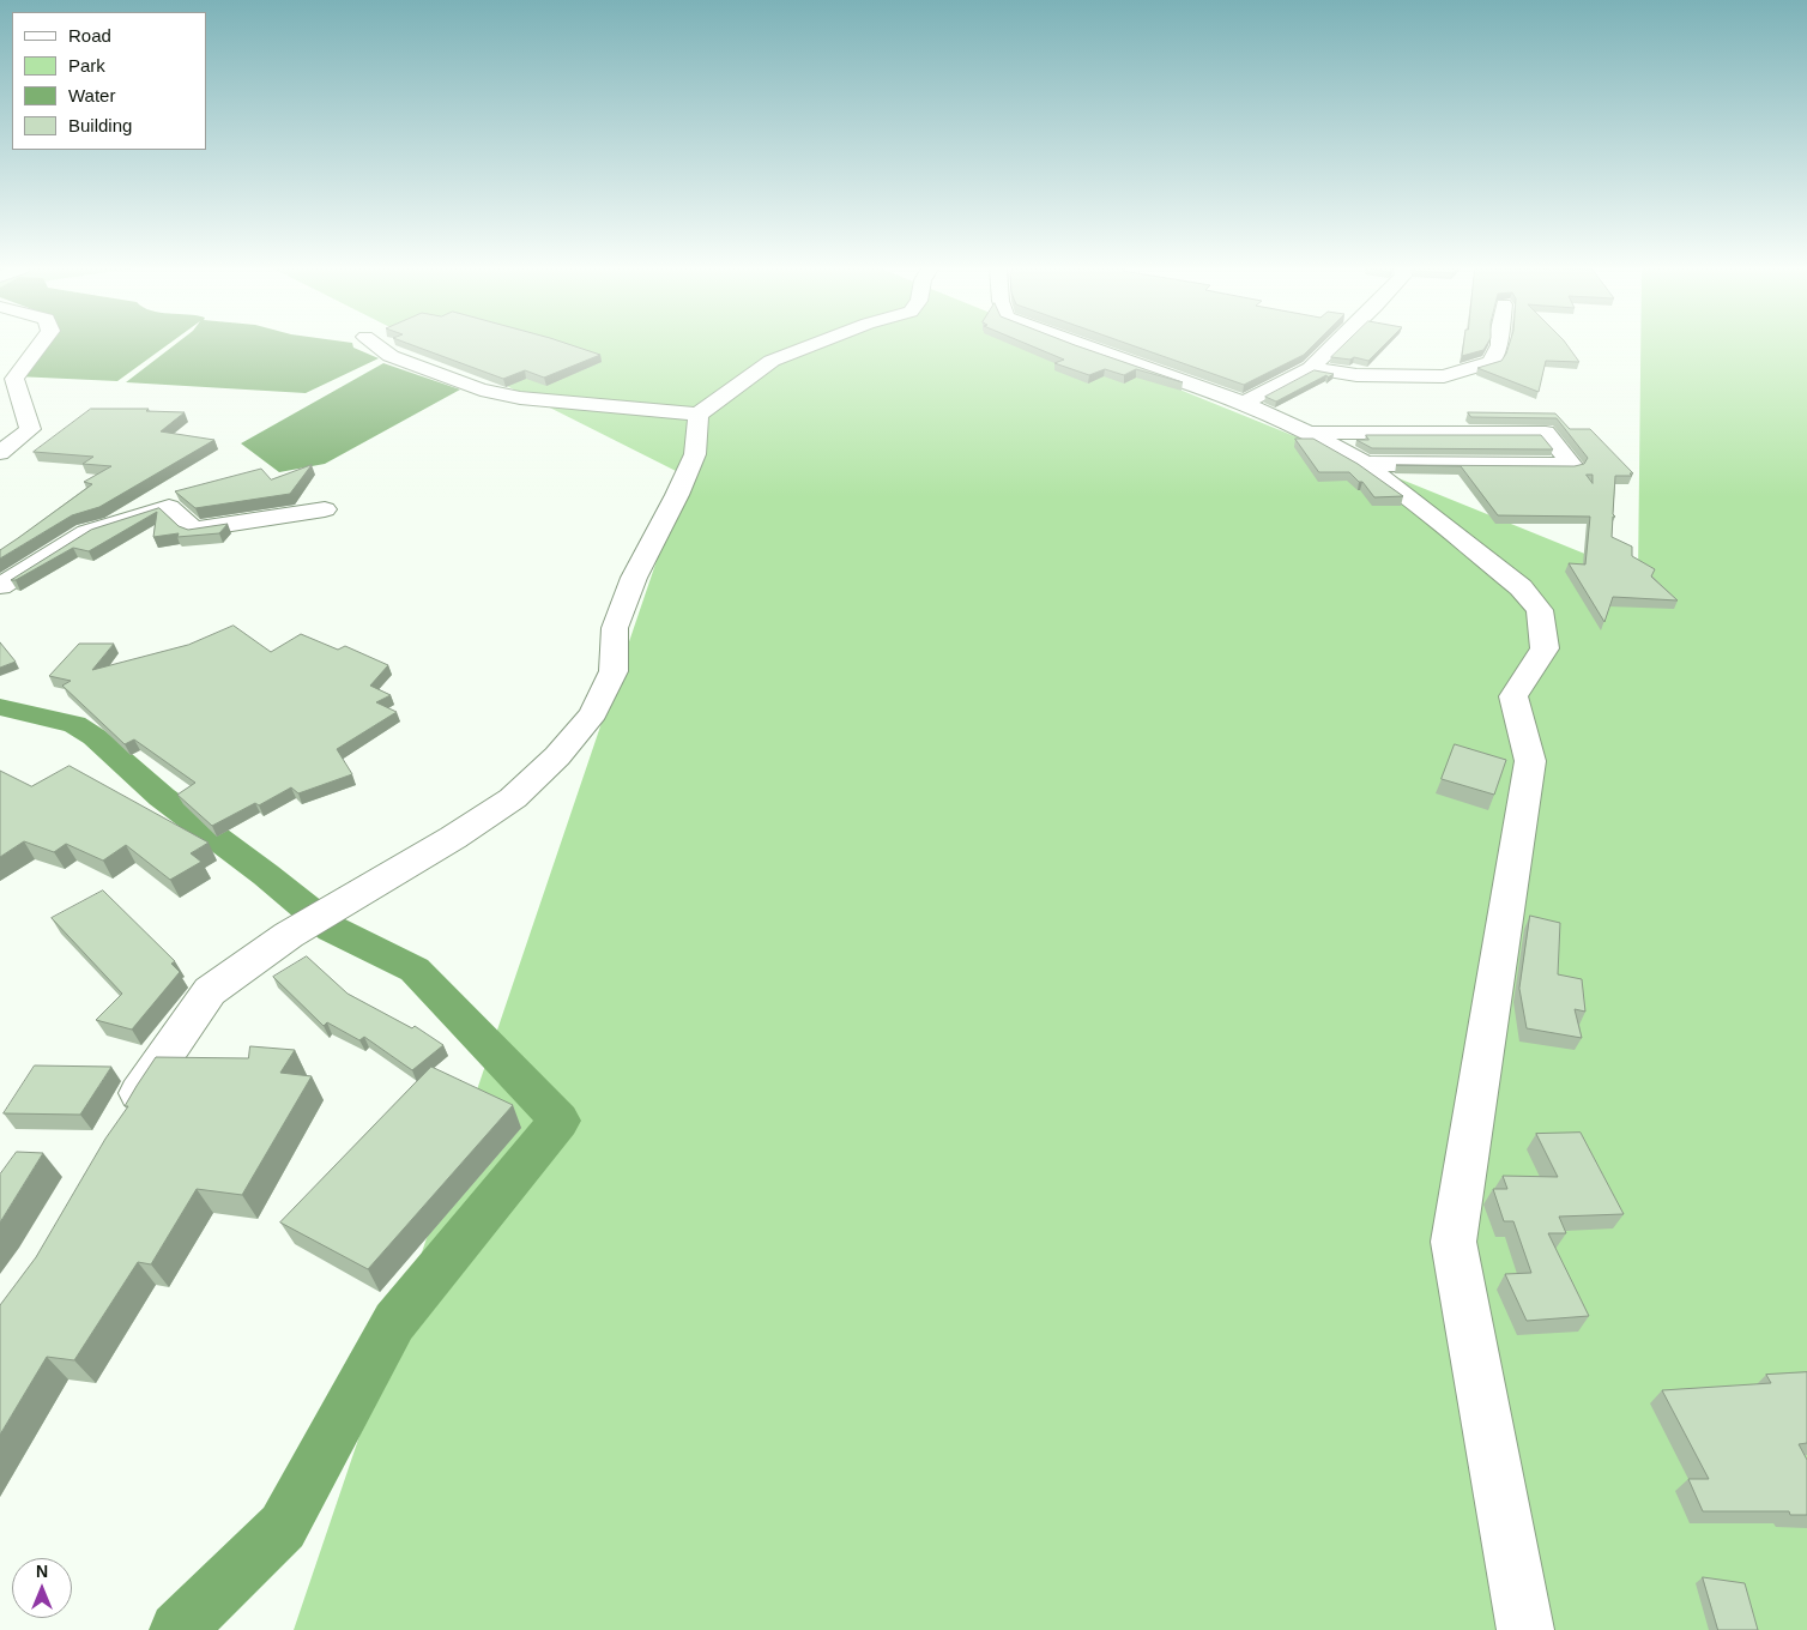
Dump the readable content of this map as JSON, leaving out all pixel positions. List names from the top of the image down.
{
  "legend": [
    "Road",
    "Park",
    "Water",
    "Building"
  ],
  "north": "top"
}
